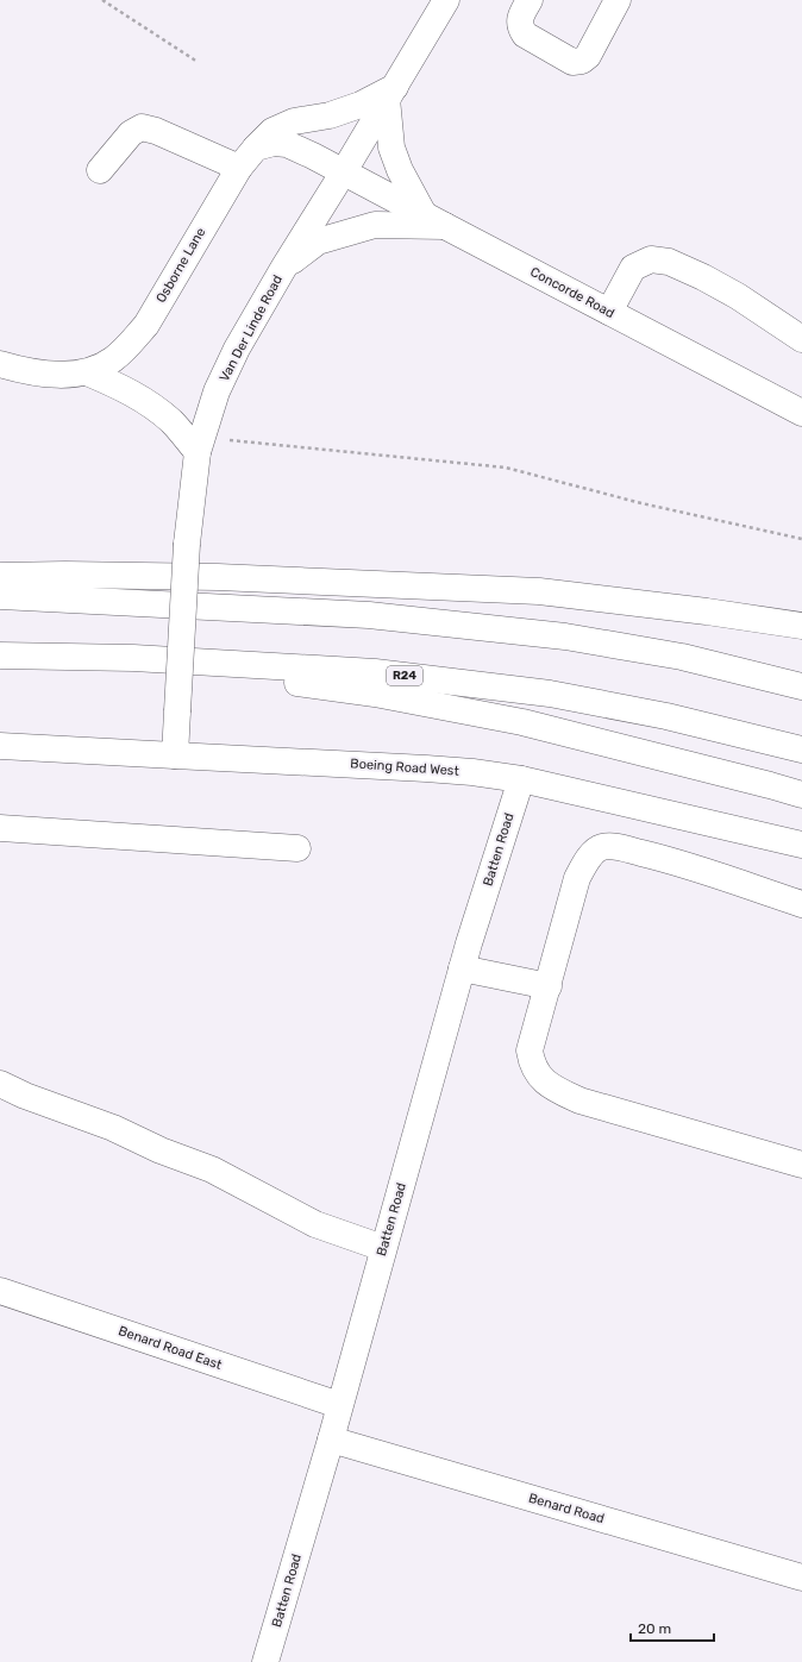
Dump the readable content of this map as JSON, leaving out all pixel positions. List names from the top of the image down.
{
  "streets": {
    "main road": [
      "Osborne Lane",
      "Concorde Road",
      "Van Der Linde Road",
      "R24",
      "Boeing Road West",
      "Batten Road",
      "Benard Road East",
      "Benard Road"
    ]
  },
  "crossings": [
    ["Osborne Lane", "Van Der Linde Road"],
    ["Concorde Road", "Van Der Linde Road"],
    ["Van Der Linde Road", "Boeing Road West"],
    ["Boeing Road West", "Batten Road"],
    ["Batten Road", "Benard Road East"],
    ["Batten Road", "Benard Road"]
  ],
  "scale_bar": "20 m"
}
